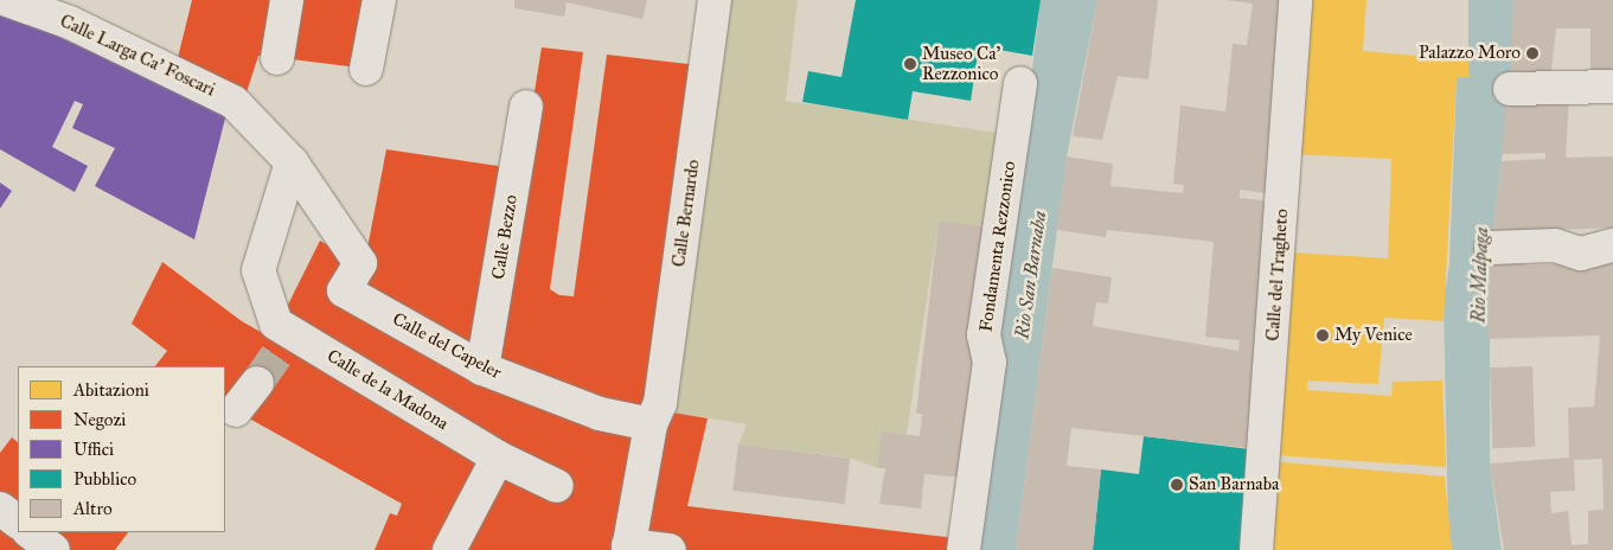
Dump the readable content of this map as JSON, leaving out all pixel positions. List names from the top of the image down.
{
  "streets": {
    "street": [
      "Calle Larga Ca’ Foscari",
      "Calle Bernardo",
      "Calle Bezzo",
      "Fondamenta Rezzonico",
      "Calle del Tragheto",
      "Calle del Capeler",
      "Calle de la Madona"
    ]
  },
  "crossings": [
    ["Calle Larga Ca’ Foscari", "Calle del Capeler"],
    ["Calle Larga Ca’ Foscari", "Calle de la Madona"],
    ["Calle Bernardo", "Calle del Capeler"],
    ["Calle Bezzo", "Calle del Capeler"],
    ["Calle del Capeler", "Calle de la Madona"]
  ],
  "water": ["Rio San Barnaba", "Rio Malpaga"],
  "places": [
    "Palazzo Moro",
    "Museo Ca' Rezzonico",
    "My Venice",
    "San Barnaba"
  ],
  "legend": [
    "Abitazioni",
    "Negozi",
    "Uffici",
    "Pubblico",
    "Altro"
  ]
}
